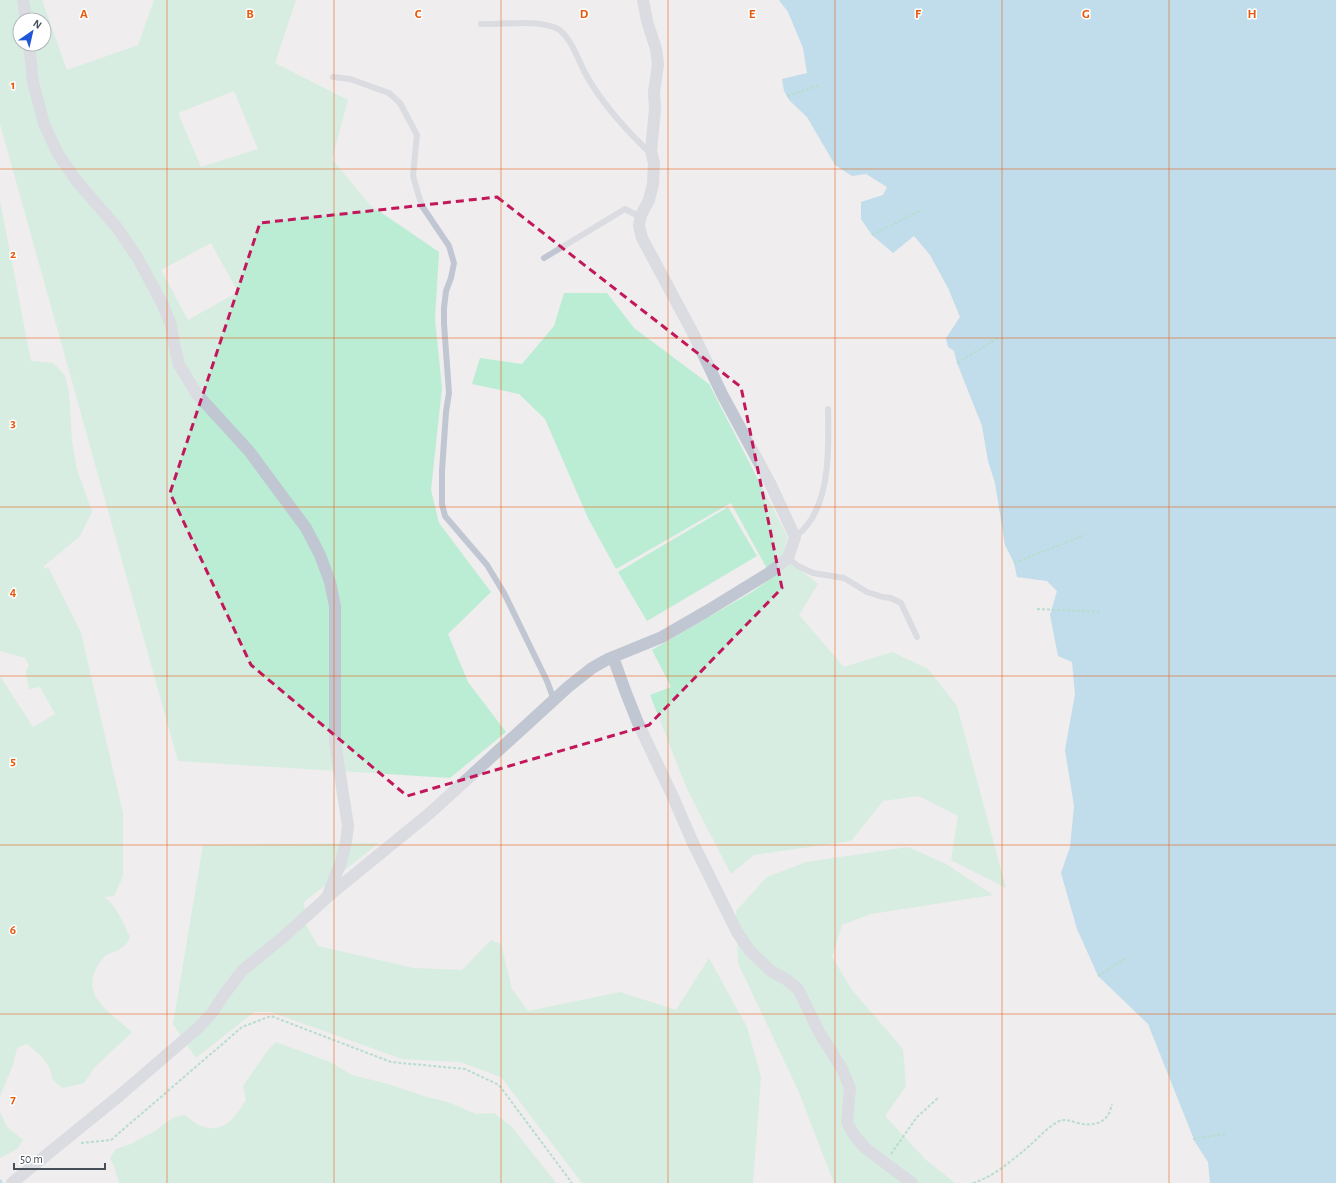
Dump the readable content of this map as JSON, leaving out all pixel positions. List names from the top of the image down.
{
  "scale_bar": "50 m",
  "north": "top right",
  "grid": {
    "columns": [
      "A",
      "B",
      "C",
      "D",
      "E",
      "F",
      "G",
      "H"
    ],
    "rows": [
      "1",
      "2",
      "3",
      "4",
      "5",
      "6",
      "7"
    ]
  }
}
